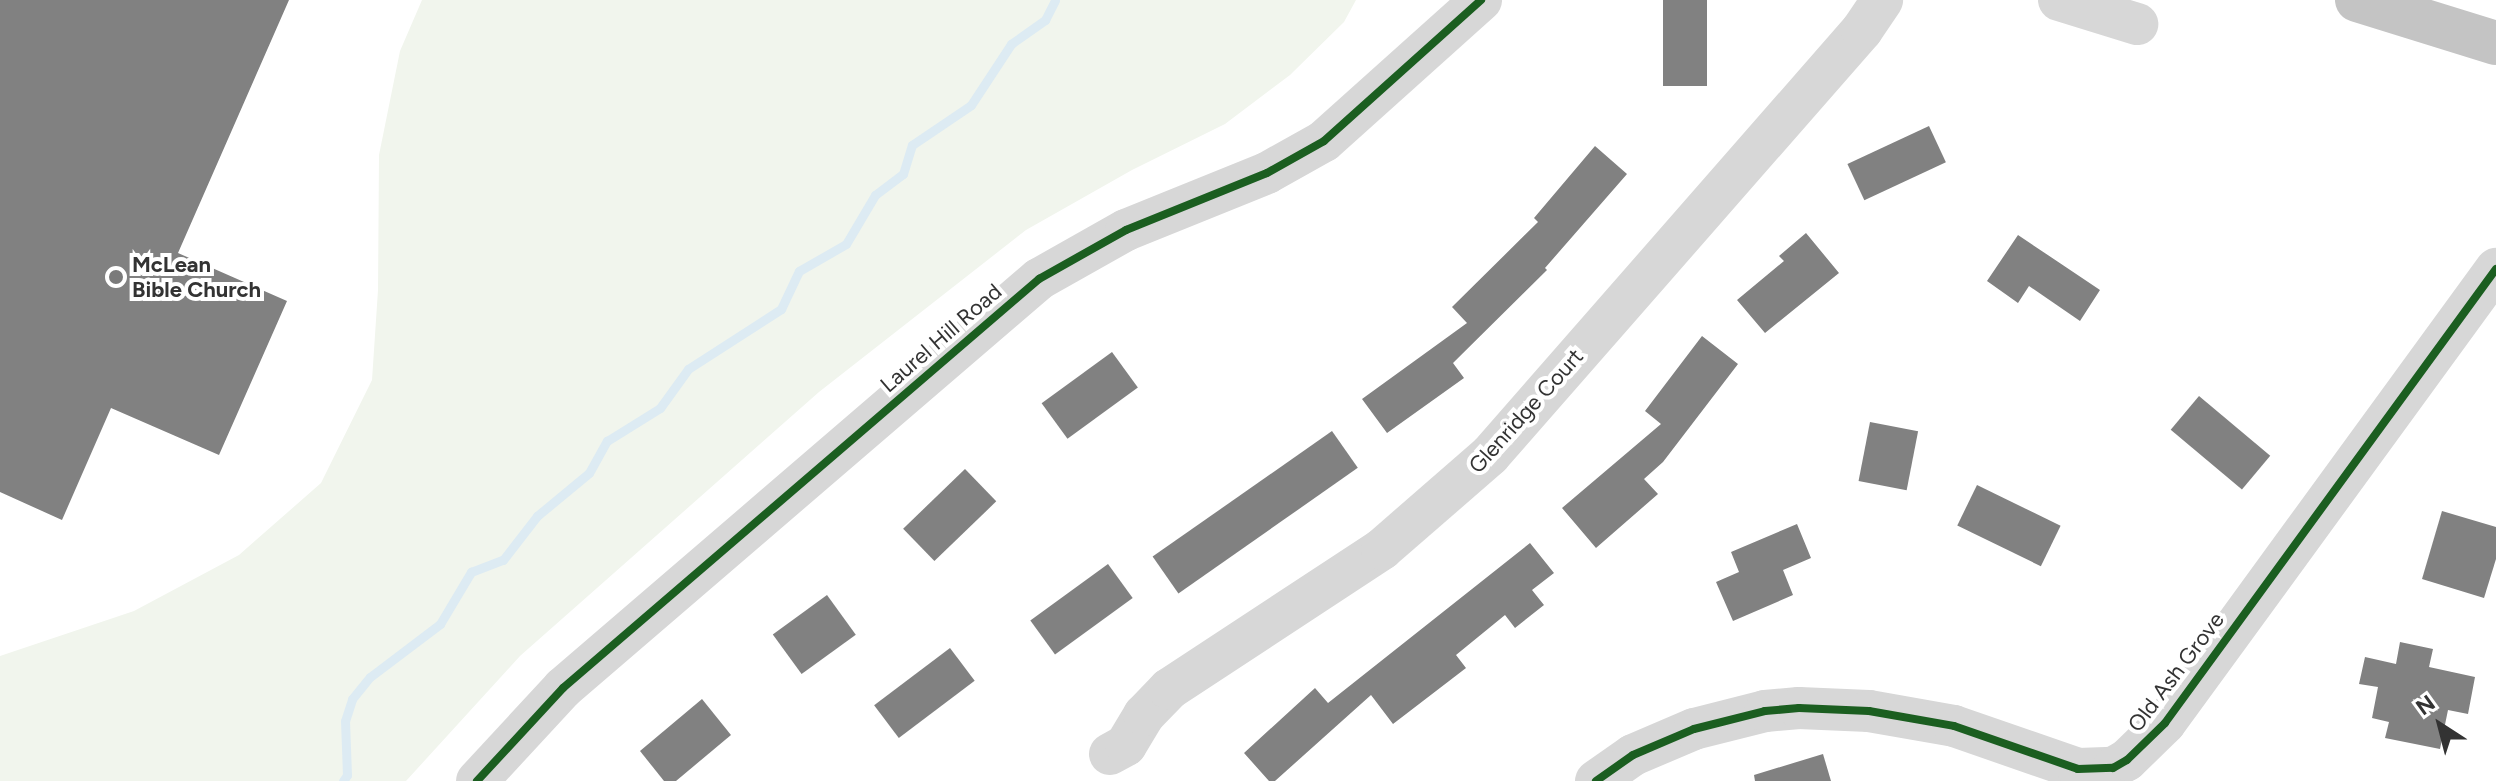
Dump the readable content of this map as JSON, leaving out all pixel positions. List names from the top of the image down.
{
  "streets": {
    "street": ["Laurel Hill Road", "Glenridge Court", "Old Ash Grove"]
  },
  "places": ["McLean Bible Church"],
  "north": "top left"
}
